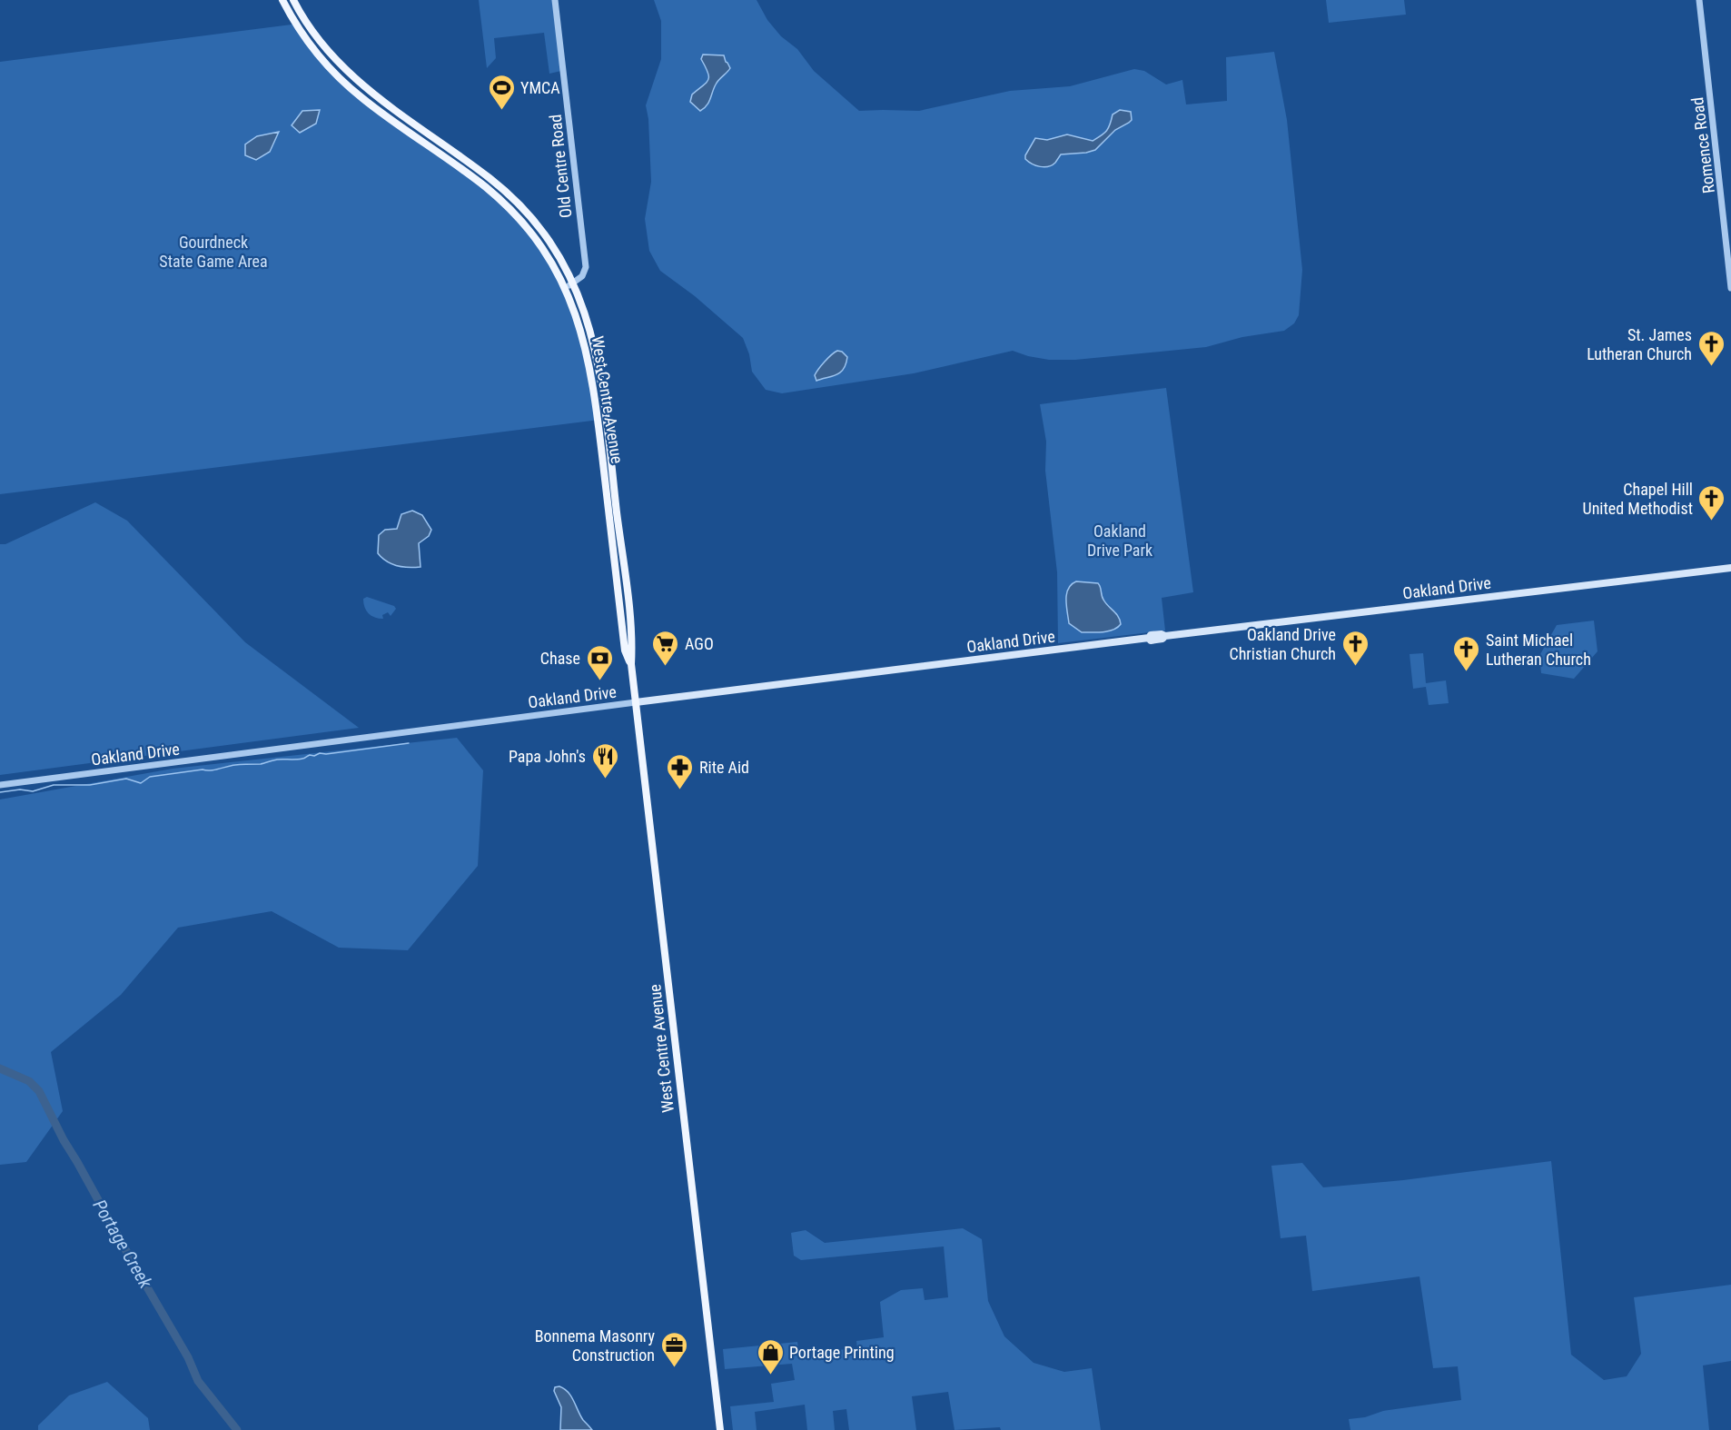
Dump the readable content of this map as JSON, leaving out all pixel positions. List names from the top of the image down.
{
  "streets": {
    "main road": ["West Centre Avenue", "Oakland Drive"],
    "street": ["Romence Road", "Old Centre Road"]
  },
  "crossings": [
    ["Old Centre Road", "West Centre Avenue"],
    ["West Centre Avenue", "Oakland Drive"]
  ],
  "water": ["Portage Creek"],
  "parks": ["Gourdneck State Game Area", "Oakland Drive Park"],
  "places": {
    "sports": ["YMCA"],
    "church": [
      "St. James Lutheran Church",
      "Chapel Hill United Methodist",
      "Oakland Drive Christian Church",
      "Saint Michael Lutheran Church"
    ],
    "supermarket": ["AGO"],
    "bank": ["Chase"],
    "restaurant": ["Papa John's"],
    "pharmacy": ["Rite Aid"],
    "office": ["Bonnema Masonry Construction"],
    "shop": ["Portage Printing"]
  }
}
